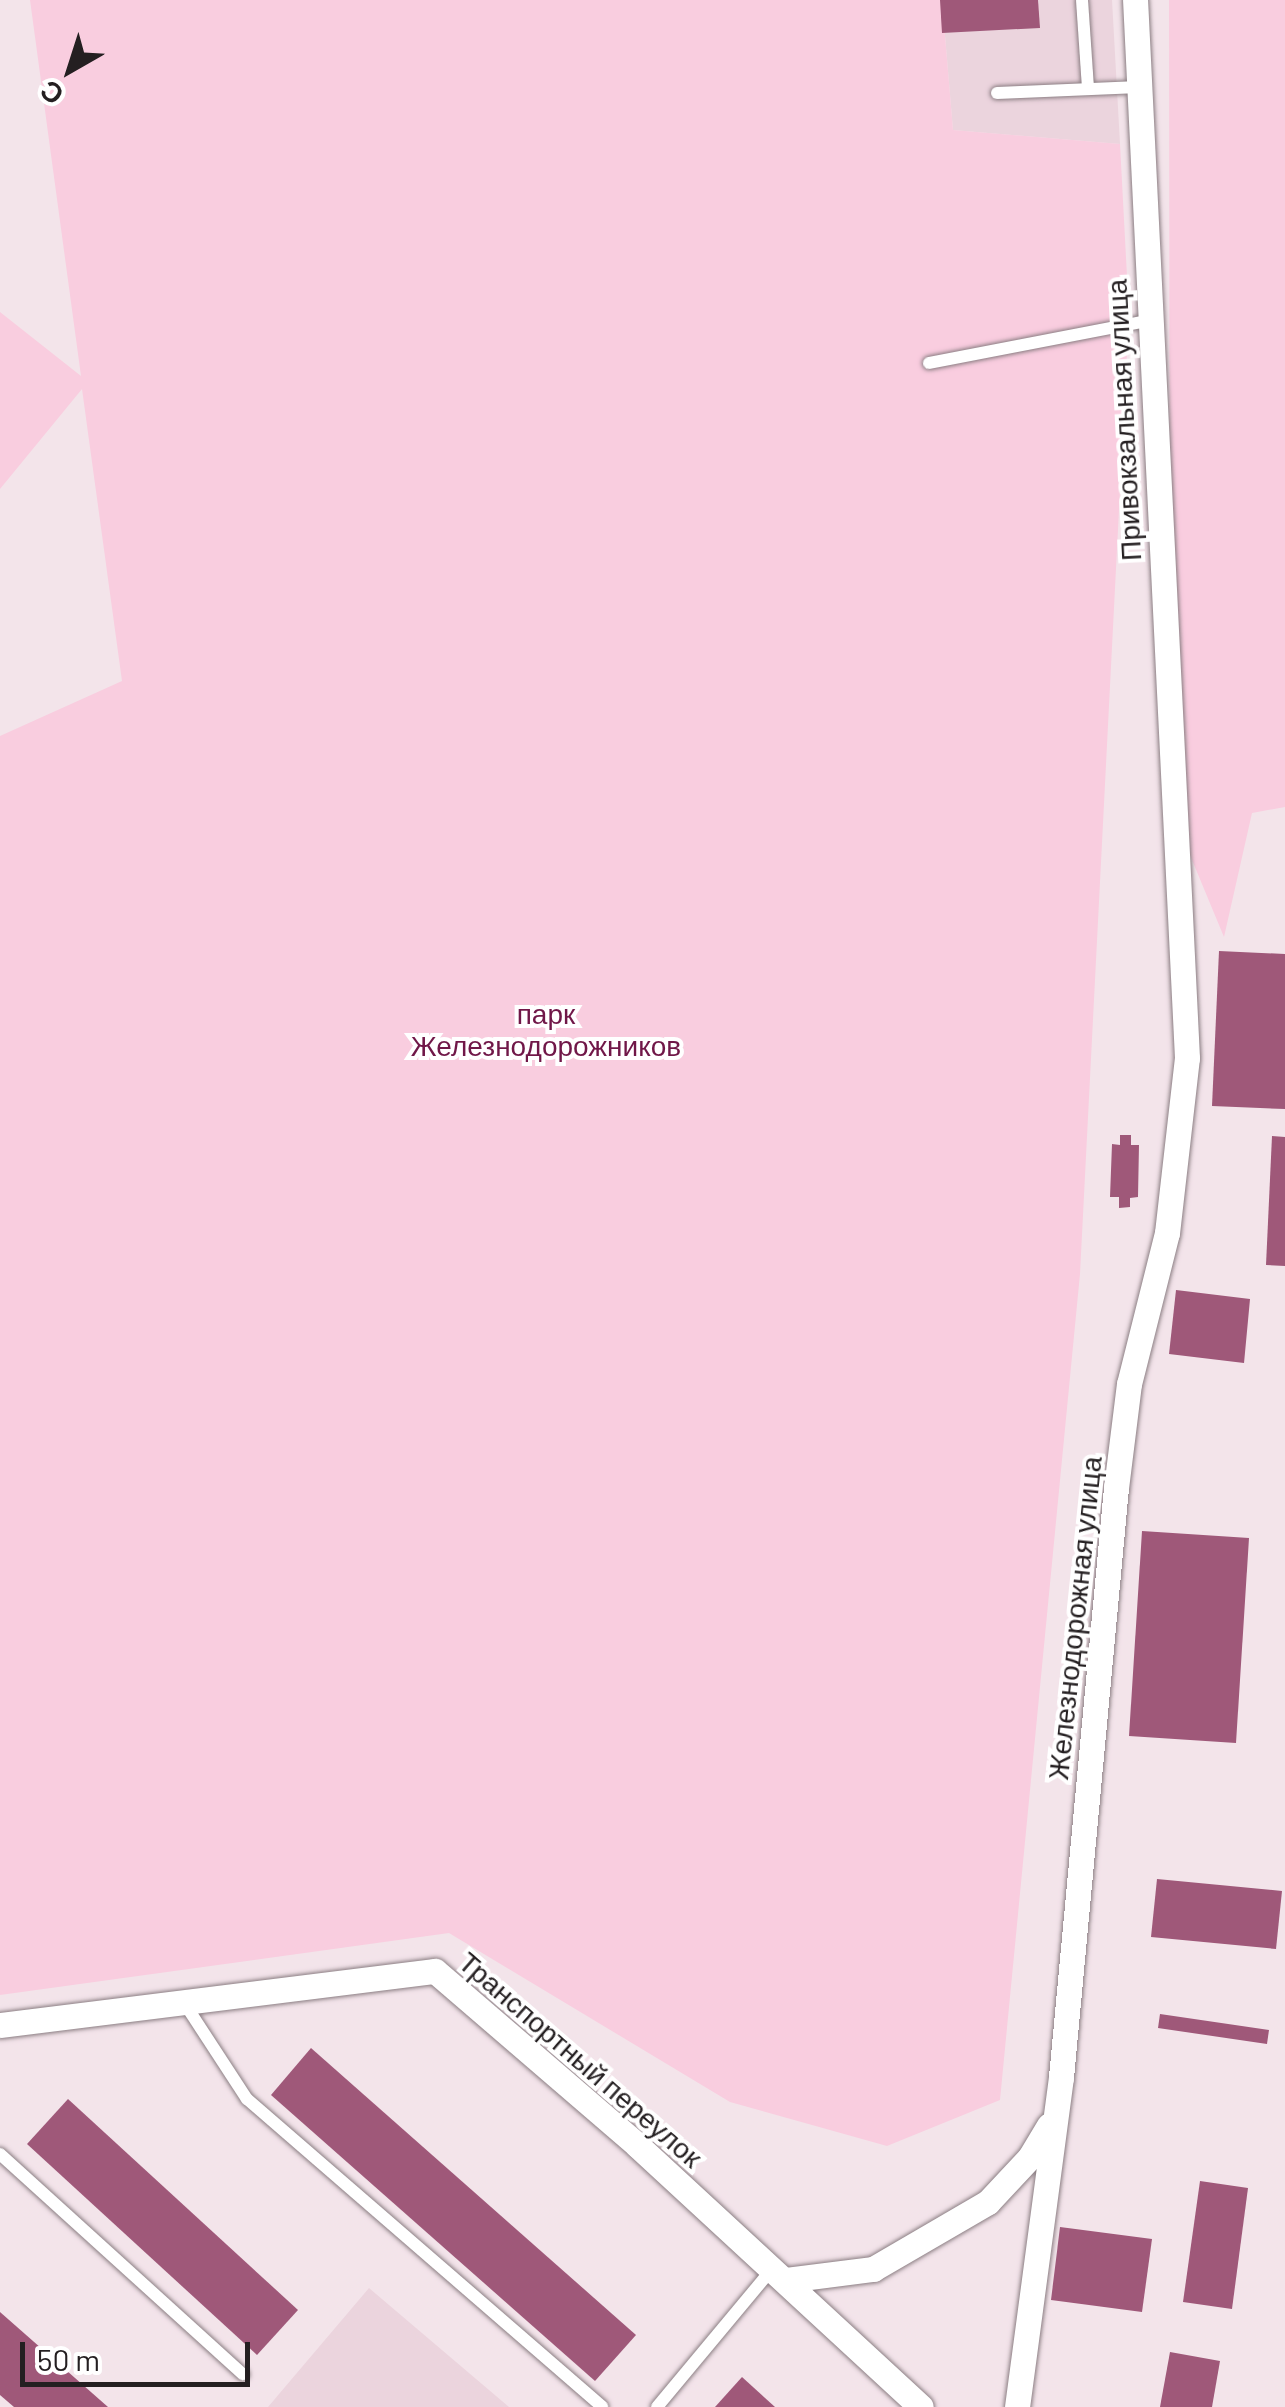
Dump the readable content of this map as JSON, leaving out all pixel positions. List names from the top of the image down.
{
  "streets": {
    "street": ["Привокзальная улица", "Железнодорожная улица", "Транспортный переулок"]
  },
  "crossings": [
    ["Привокзальная улица", "Железнодорожная улица"]
  ],
  "parks": ["парк Железнодорожников"],
  "scale_bar": "50 m",
  "north": "bottom left"
}
